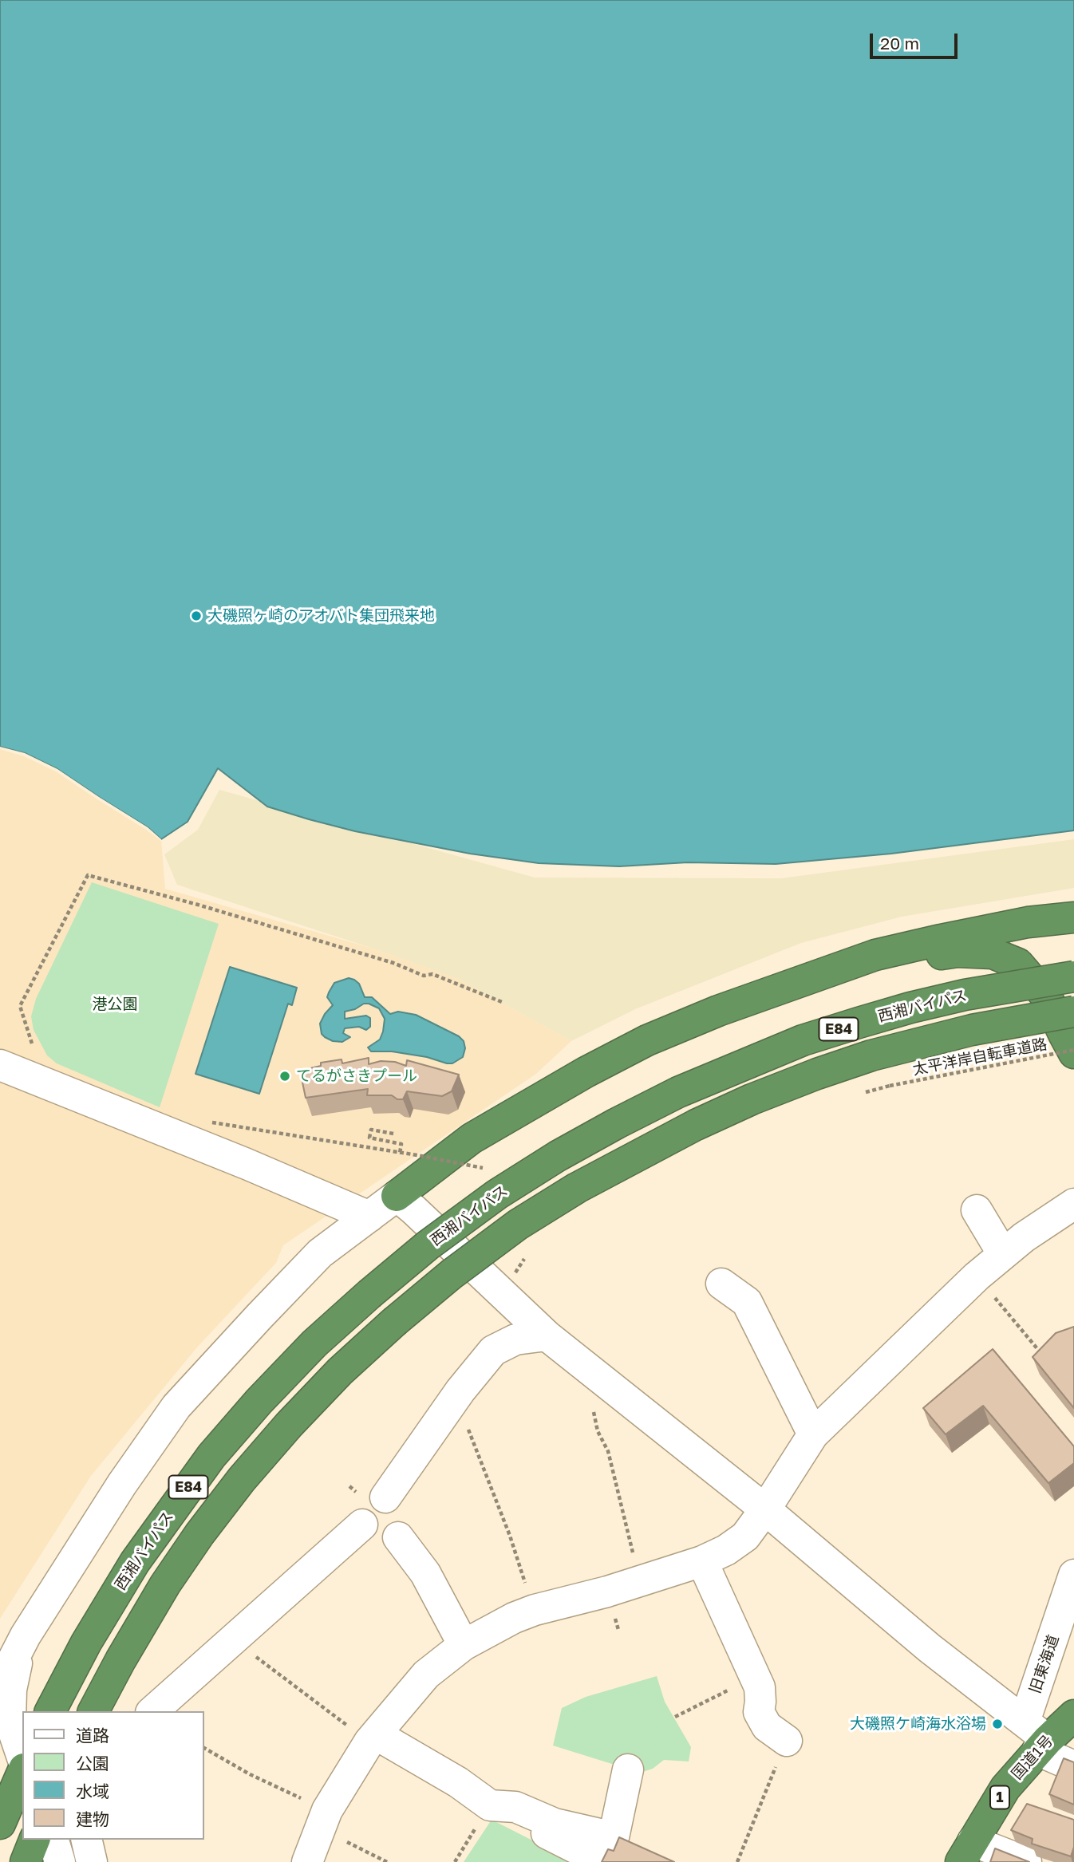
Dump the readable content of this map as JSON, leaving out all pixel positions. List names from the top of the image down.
{
  "streets": {
    "highway": [
      "西湘バイパス",
      "E84",
      "国道1号",
      "1"
    ],
    "street": ["旧東海道"],
    "path": ["太平洋岸自転車道路"]
  },
  "crossings": [
    ["旧東海道", "国道1号"]
  ],
  "parks": ["港公園"],
  "places": ["大磯照ヶ崎のアオバト集団飛来地", "てるがさきプール", "大磯照ケ崎海水浴場"],
  "legend": [
    "道路",
    "公園",
    "水域",
    "建物"
  ],
  "scale_bar": "20 m"
}
